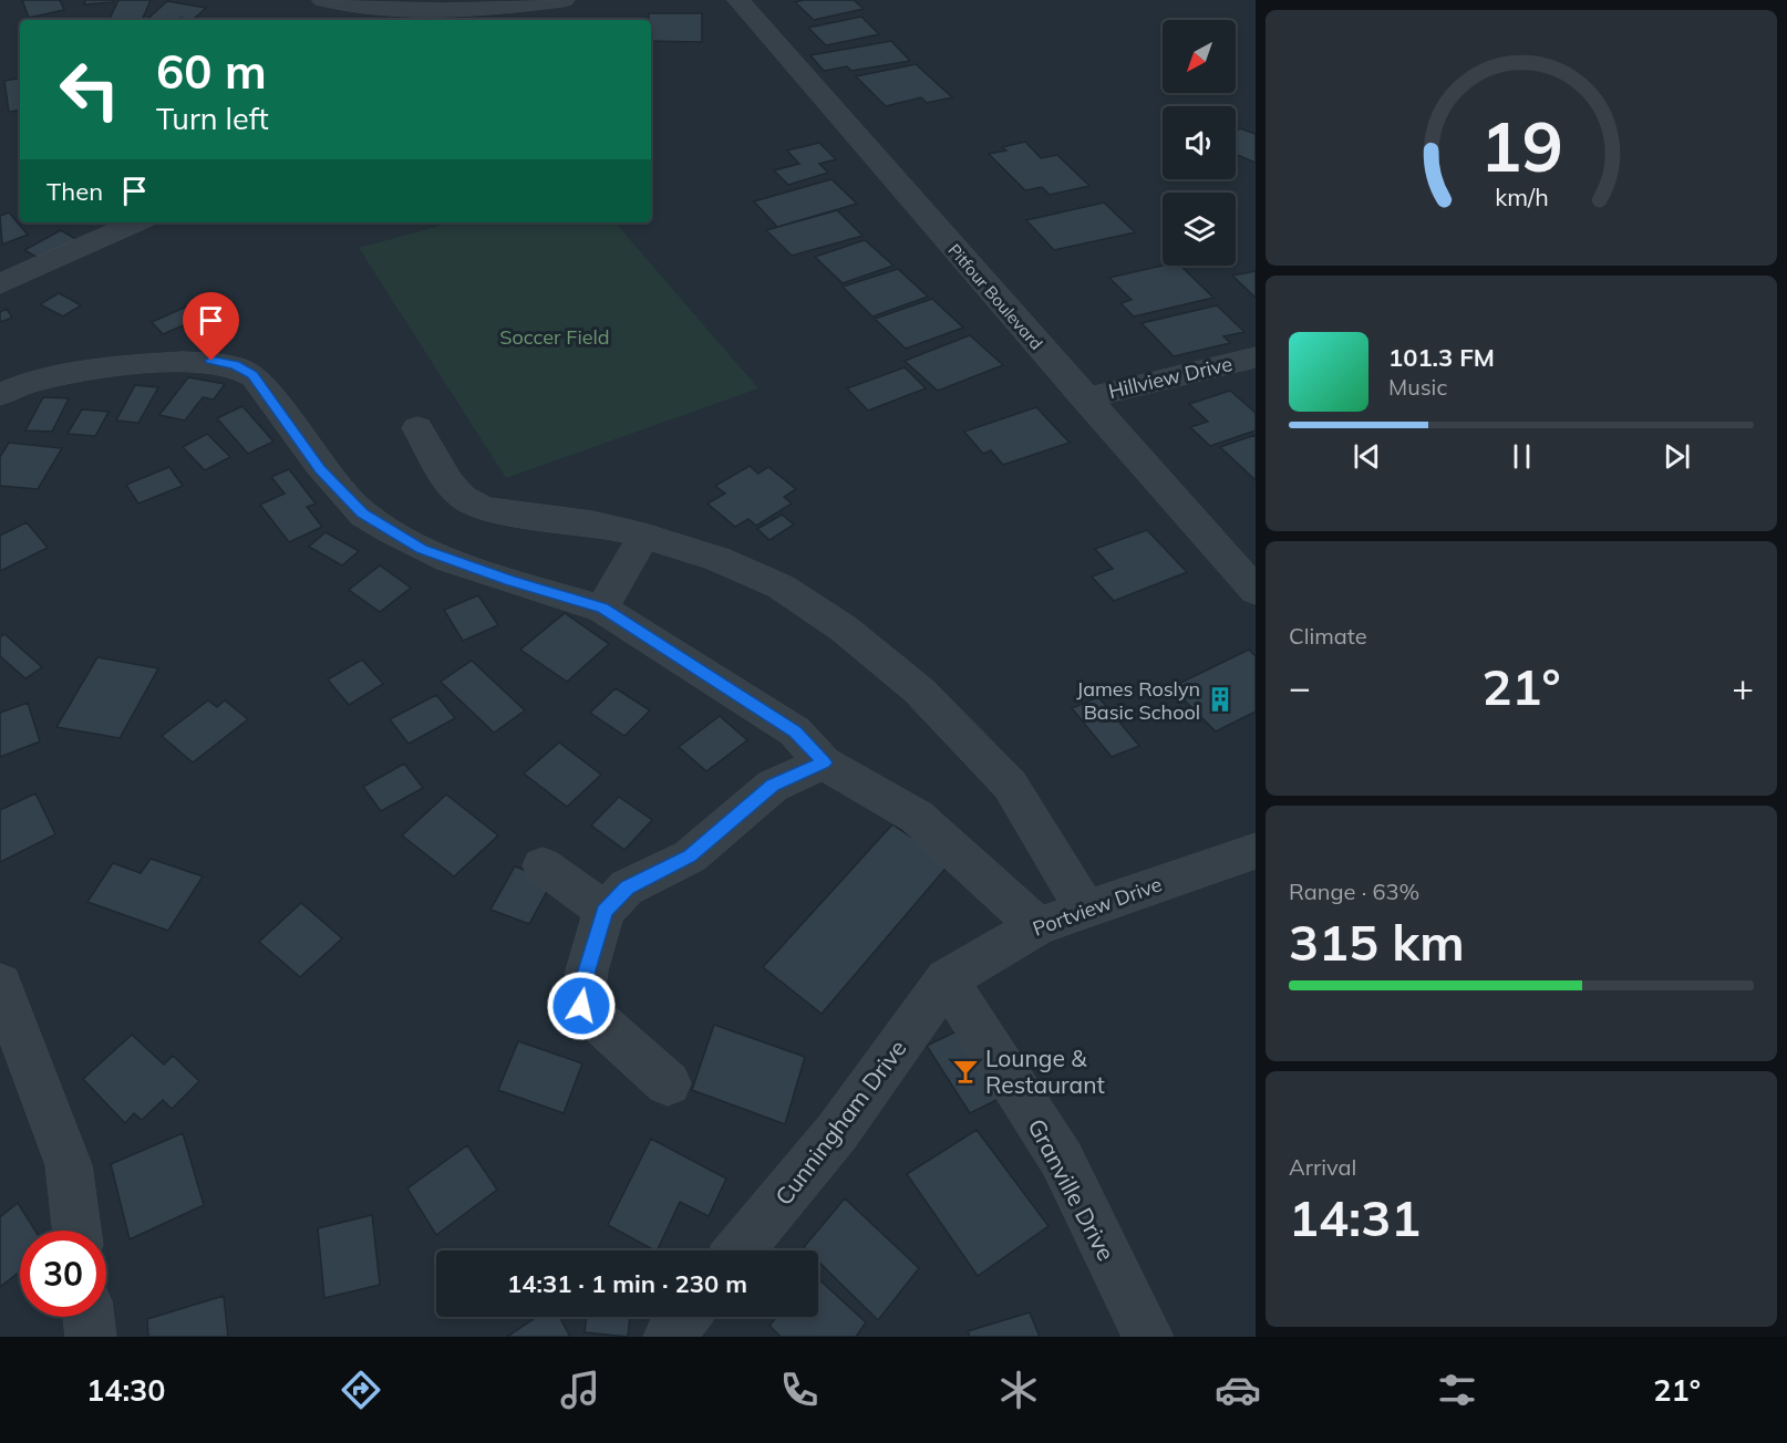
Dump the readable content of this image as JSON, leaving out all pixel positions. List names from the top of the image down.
{
  "streets": {
    "street": [
      "Pitfour Boulevard",
      "Hillview Drive",
      "Portview Drive",
      "Cunningham Drive",
      "Granville Drive"
    ]
  },
  "crossings": [
    ["Pitfour Boulevard", "Hillview Drive"],
    ["Portview Drive", "Cunningham Drive"],
    ["Portview Drive", "Granville Drive"],
    ["Cunningham Drive", "Granville Drive"]
  ],
  "parks": ["Soccer Field"],
  "places": {
    "building": ["James Roslyn Basic School"],
    "bar": ["Lounge & Restaurant"]
  },
  "north": "bottom left",
  "page": {
    "turn": ["60 m", "Turn left"],
    "then": "Then",
    "song": ["101.3 FM", "Music"],
    "tile": [
      "Climate",
      ["Range · 63%", "315 km"],
      ["Arrival", "14:31"]
    ],
    "heat": ["−", "21°", "+"],
    "limit": "30",
    "trip": "14:31 · 1 min · 230 m",
    "tabs": ["14:30", "21°"],
    "gauge": ["19", "km/h"]
  }
}
